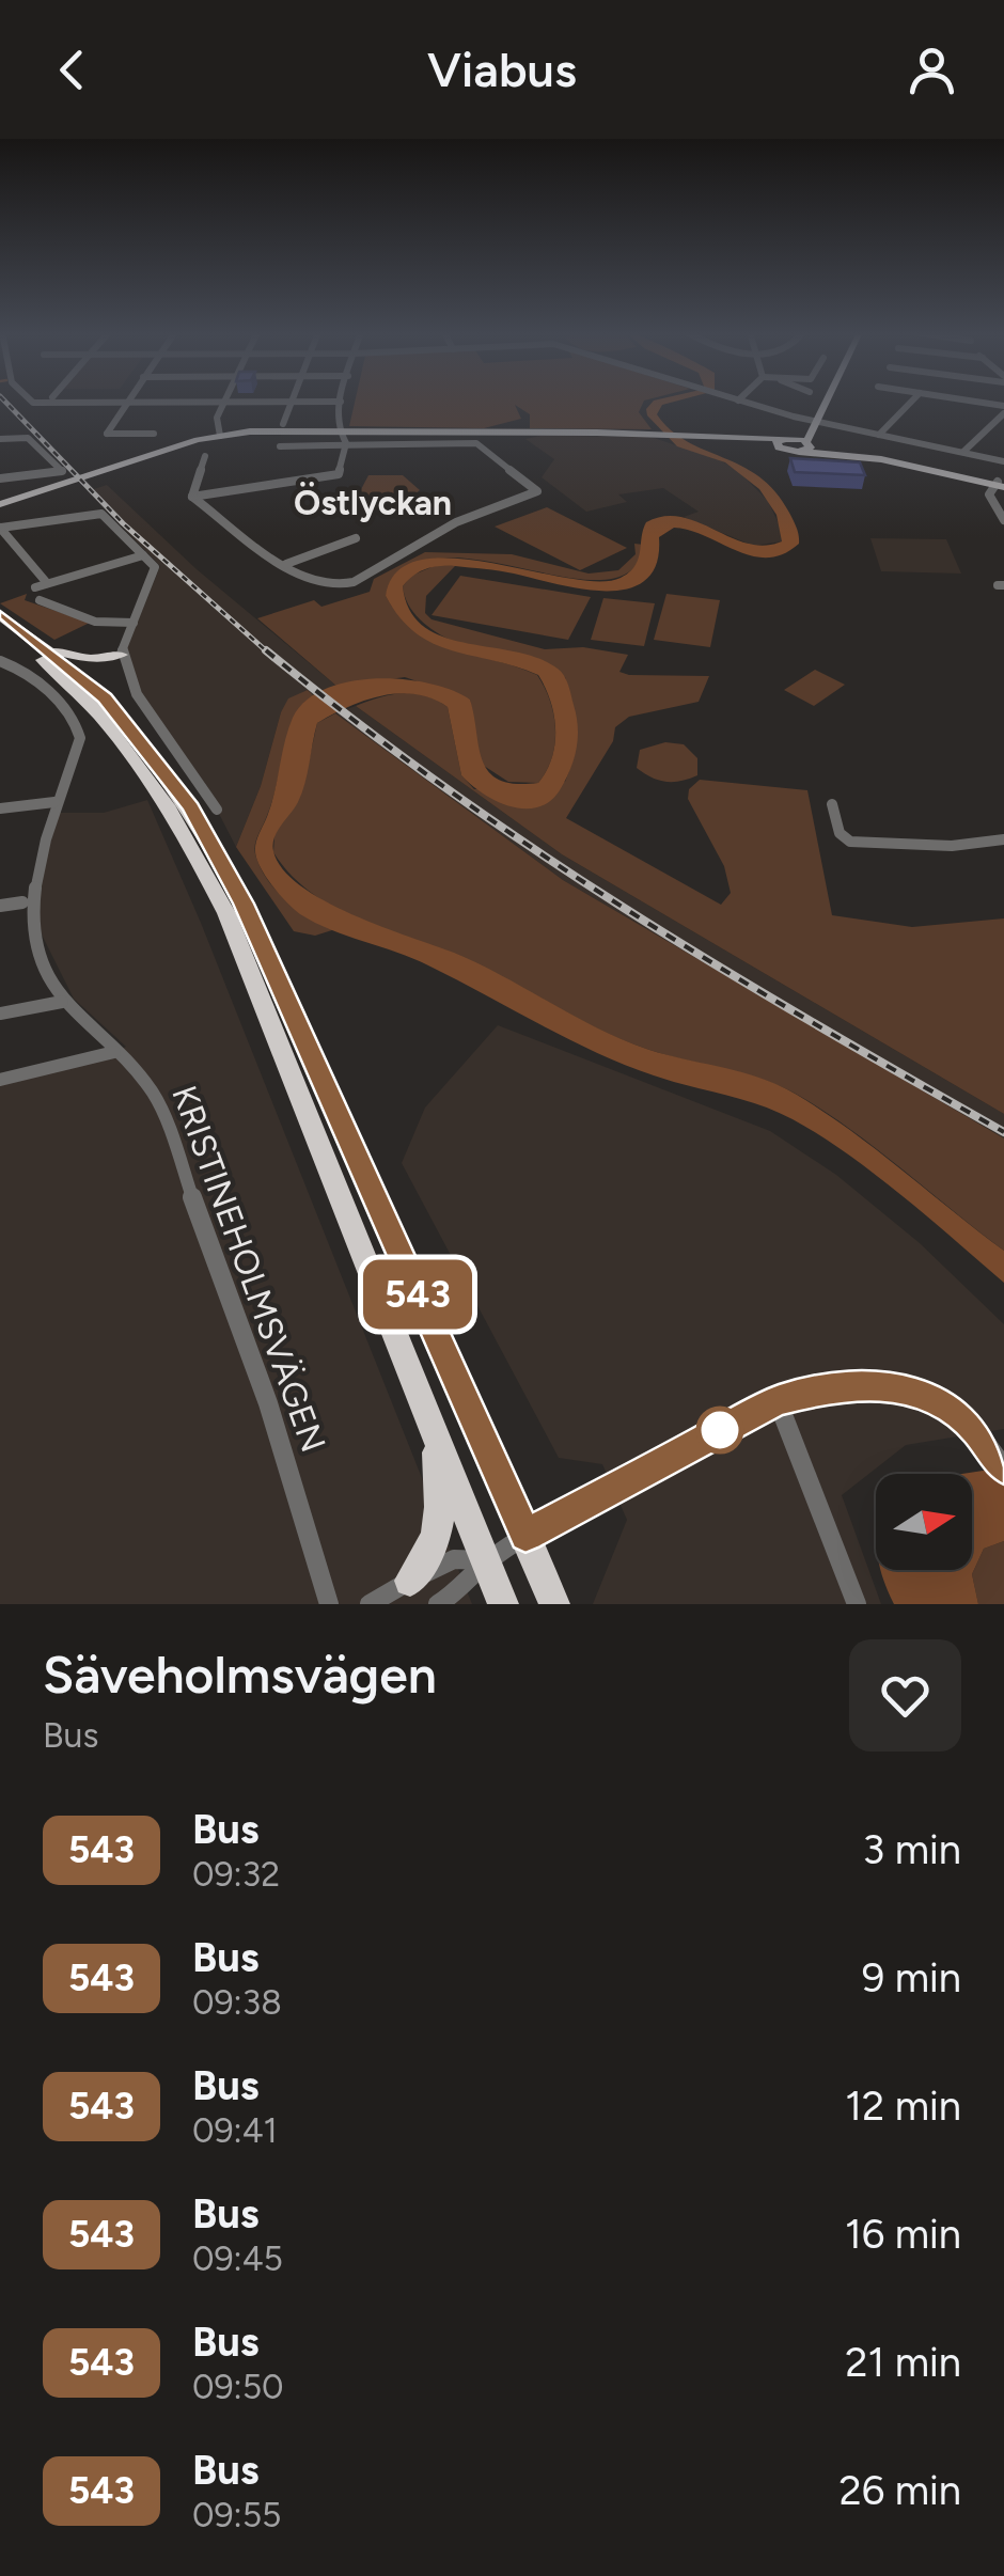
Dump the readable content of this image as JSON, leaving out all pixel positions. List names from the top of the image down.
{
  "streets": {
    "street": ["KRISTINEHOLMSVÄGEN"]
  },
  "districts": ["Östlyckan"],
  "lines": ["bus line 543"],
  "north": "right",
  "page": {
    "header": "Viabus",
    "on_map": "543",
    "heading": ["Säveholmsvägen", "Bus"],
    "list": [
      {
        "mark": "543",
        "name": "Bus",
        "note": "09:32",
        "value": "3 min"
      },
      {
        "mark": "543",
        "name": "Bus",
        "note": "09:38",
        "value": "9 min"
      },
      {
        "mark": "543",
        "name": "Bus",
        "note": "09:41",
        "value": "12 min"
      },
      {
        "mark": "543",
        "name": "Bus",
        "note": "09:45",
        "value": "16 min"
      },
      {
        "mark": "543",
        "name": "Bus",
        "note": "09:50",
        "value": "21 min"
      },
      {
        "mark": "543",
        "name": "Bus",
        "note": "09:55",
        "value": "26 min"
      }
    ]
  }
}
